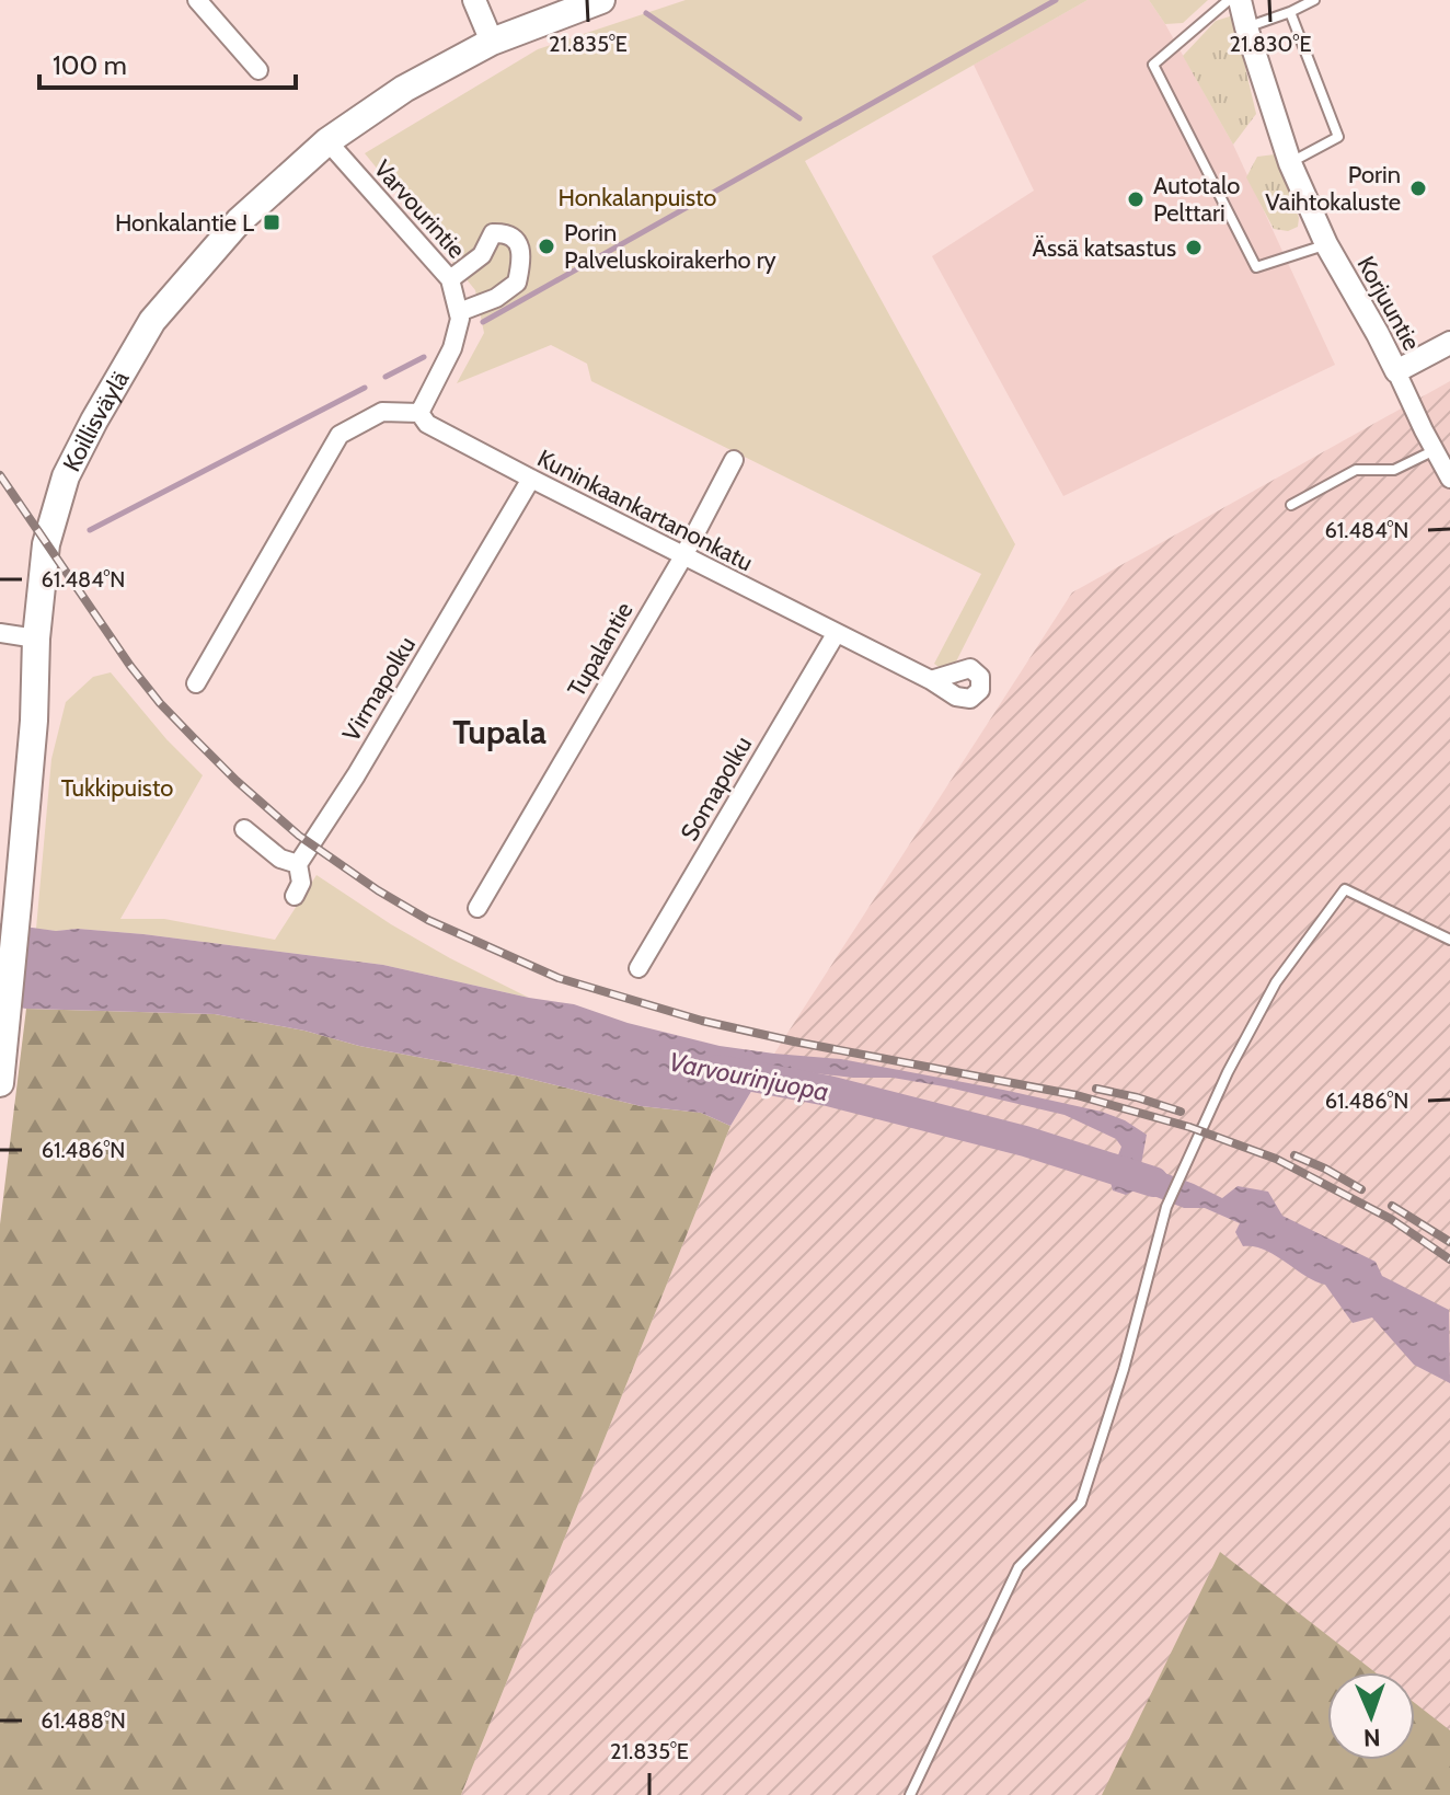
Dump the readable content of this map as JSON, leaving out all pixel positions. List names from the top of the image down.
{
  "streets": {
    "main road": ["Koillisväylä"],
    "street": [
      "Varvourintie",
      "Korjuuntie",
      "Kuninkaankartanonkatu",
      "Tupalantie",
      "Virmapolku",
      "Somapolku"
    ]
  },
  "crossings": [
    ["Varvourintie", "Koillisväylä"],
    ["Varvourintie", "Kuninkaankartanonkatu"],
    ["Kuninkaankartanonkatu", "Tupalantie"],
    ["Kuninkaankartanonkatu", "Virmapolku"],
    ["Kuninkaankartanonkatu", "Somapolku"]
  ],
  "districts": ["Tupala"],
  "water": ["Varvourinjuopa"],
  "parks": ["Honkalanpuisto", "Tukkipuisto"],
  "places": {
    "other": [
      "Porin Vaihtokaluste",
      "Autotalo Pelttari",
      "Porin Palveluskoirakerho ry",
      "Ässä katsastus"
    ],
    "transit": ["Honkalantie L"]
  },
  "scale_bar": "100 m",
  "north": "bottom",
  "coordinates": [
    "21.835°E",
    "21.830°E",
    "61.484°N",
    "61.486°N",
    "61.488°N"
  ]
}
